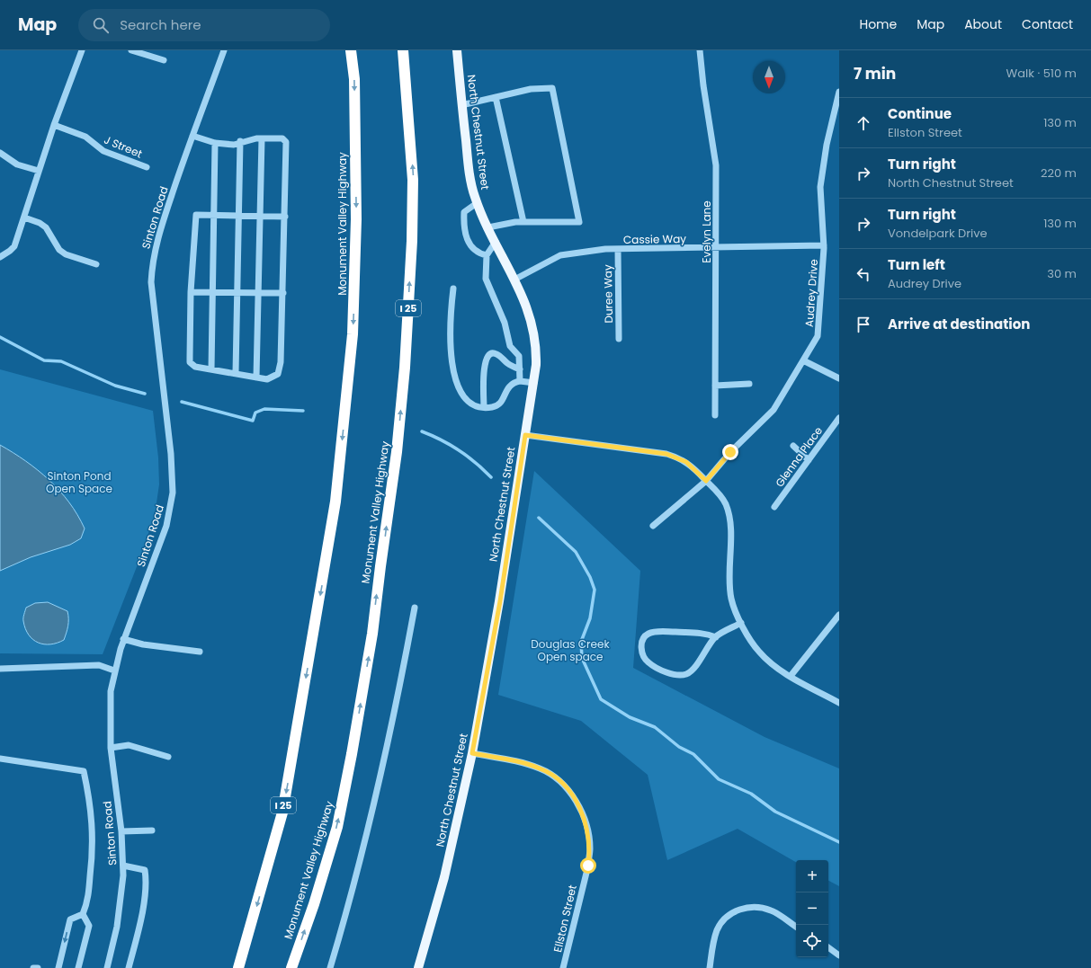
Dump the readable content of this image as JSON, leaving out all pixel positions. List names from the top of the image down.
{
  "streets": {
    "highway": ["Monument Valley Highway", "I 25"],
    "main road": ["North Chestnut Street"],
    "street": [
      "J Street",
      "Sinton Road",
      "Evelyn Lane",
      "Cassie Way",
      "Audrey Drive",
      "Duree Way",
      "Glenna Place",
      "Ellston Street"
    ]
  },
  "crossings": [
    ["North Chestnut Street", "Cassie Way"],
    ["North Chestnut Street", "Ellston Street"],
    ["Evelyn Lane", "Cassie Way"],
    ["Cassie Way", "Audrey Drive"],
    ["Cassie Way", "Duree Way"]
  ],
  "parks": ["Sinton Pond Open Space", "Douglas Creek Open space"],
  "north": "bottom",
  "page": {
    "header": "Map",
    "search": "Search here",
    "nav": [
      "Home",
      "Map",
      "About",
      "Contact"
    ],
    "heading": ["7 min", "Walk · 510 m"],
    "list": [
      ["Continue", "Ellston Street", "130 m"],
      ["Turn right", "North Chestnut Street", "220 m"],
      ["Turn right", "Vondelpark Drive", "130 m"],
      ["Turn left", "Audrey Drive", "30 m"],
      "Arrive at destination"
    ],
    "map_buttons": ["+", "−"]
  }
}
